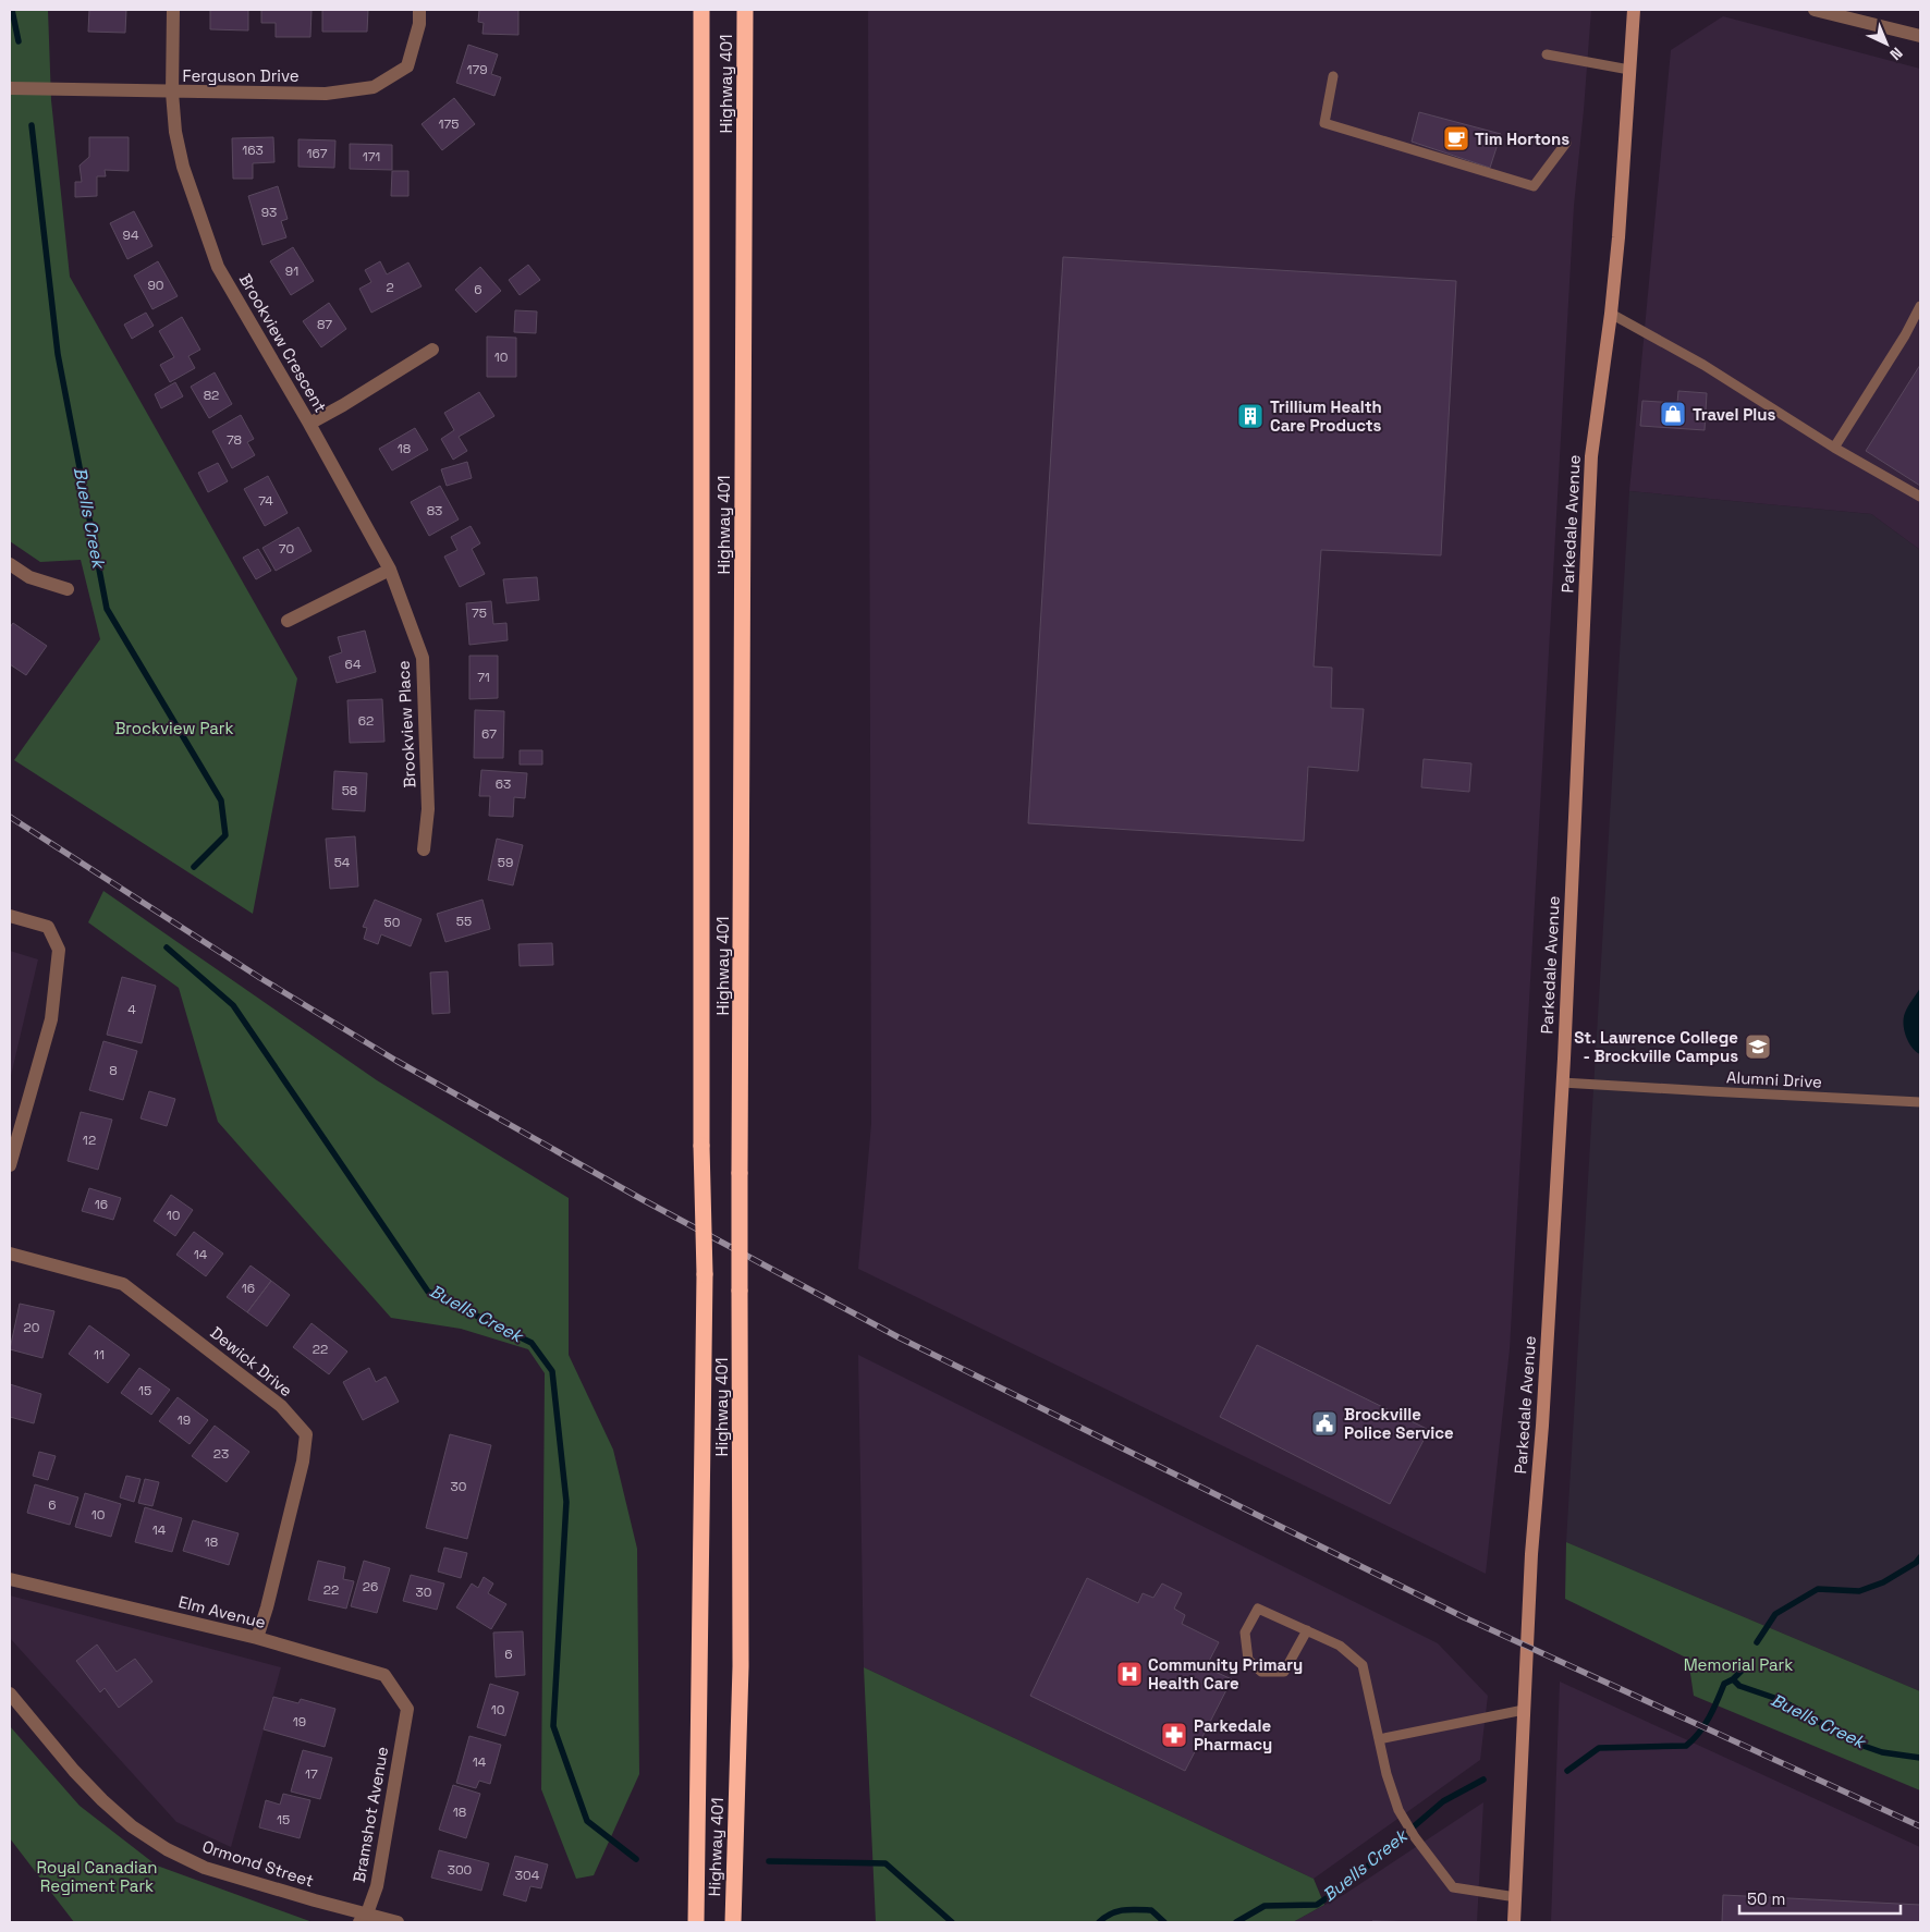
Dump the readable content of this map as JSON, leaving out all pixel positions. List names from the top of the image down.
{
  "streets": {
    "highway": ["Highway 401"],
    "main road": ["Parkedale Avenue"],
    "street": [
      "Ferguson Drive",
      "Brookview Crescent",
      "Brookview Place",
      "Dewick Drive",
      "Elm Avenue",
      "Bramshot Avenue",
      "Ormond Street"
    ],
    "lane": ["Alumni Drive"]
  },
  "crossings": [
    ["Ferguson Drive", "Brookview Crescent"],
    ["Brookview Crescent", "Brookview Place"],
    ["Parkedale Avenue", "Alumni Drive"],
    ["Dewick Drive", "Elm Avenue"],
    ["Elm Avenue", "Bramshot Avenue"],
    ["Bramshot Avenue", "Ormond Street"]
  ],
  "water": ["Buells Creek"],
  "parks": ["Brockview Park", "Memorial Park", "Royal Canadian Regiment Park"],
  "places": {
    "cafe": ["Tim Hortons"],
    "shop": ["Travel Plus"],
    "building": ["Trillium Health Care Products"],
    "school or university": ["St. Lawrence College - Brockville Campus"],
    "public building": ["Brockville Police Service"],
    "hospital": ["Community Primary Health Care"],
    "pharmacy": ["Parkedale Pharmacy"]
  },
  "house_numbers": [
    "179",
    "175",
    "163",
    "167",
    "171",
    "93",
    "94",
    "91",
    "90",
    "2",
    "6",
    "87",
    "10",
    "82",
    "78",
    "18",
    "74",
    "83",
    "70",
    "75",
    "64",
    "71",
    "62",
    "67",
    "63",
    "58",
    "54",
    "59",
    "55",
    "50",
    "4",
    "8",
    "12",
    "16",
    "10",
    "14",
    "16",
    "20",
    "22",
    "11",
    "15",
    "19",
    "23",
    "30",
    "6",
    "10",
    "14",
    "18",
    "26",
    "22",
    "30",
    "6",
    "10",
    "19",
    "14",
    "17",
    "18",
    "15",
    "300",
    "304"
  ],
  "scale_bar": "50 m",
  "north": "bottom right"
}
